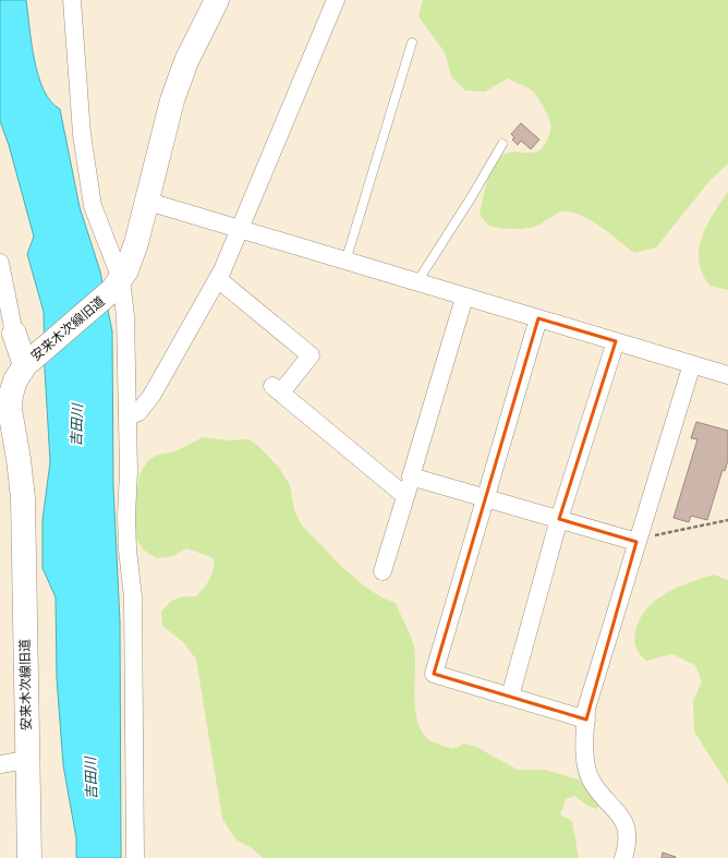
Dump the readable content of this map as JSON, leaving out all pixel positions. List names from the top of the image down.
{
  "streets": {
    "street": ["安来木次線旧道"]
  },
  "water": ["吉田川"]
}
